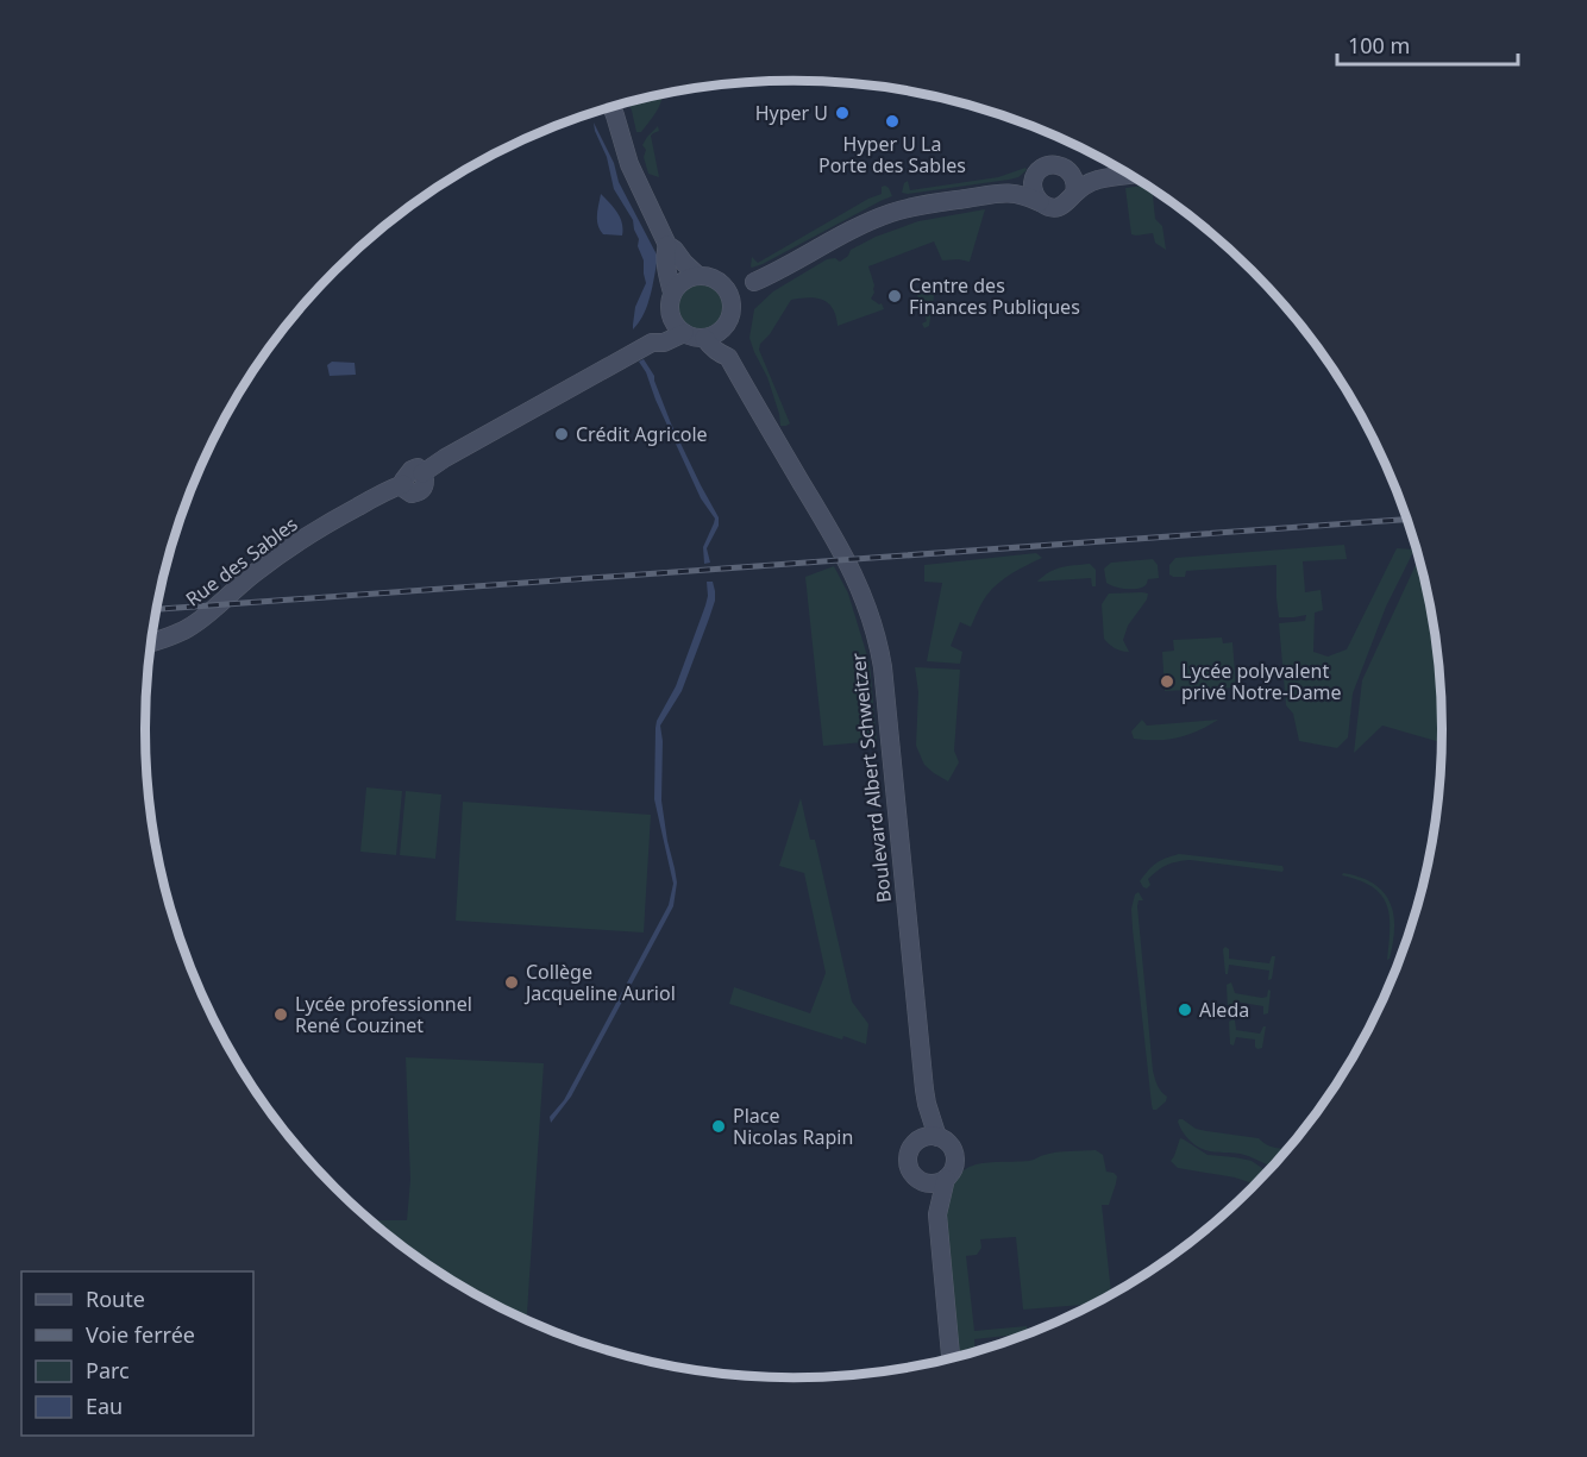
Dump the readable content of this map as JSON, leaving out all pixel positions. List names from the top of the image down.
{
  "streets": {
    "main road": ["Rue des Sables", "Boulevard Albert Schweitzer"]
  },
  "crossings": [
    ["Rue des Sables", "Boulevard Albert Schweitzer"]
  ],
  "places": [
    "Hyper U",
    "Hyper U La Porte des Sables",
    "Centre des Finances Publiques",
    "Crédit Agricole",
    "Lycée polyvalent privé Notre-Dame",
    "Collège Jacqueline Auriol",
    "Aleda",
    "Lycée professionnel René Couzinet",
    "Place Nicolas Rapin"
  ],
  "legend": [
    "Route",
    "Voie ferrée",
    "Parc",
    "Eau"
  ],
  "scale_bar": "100 m"
}
